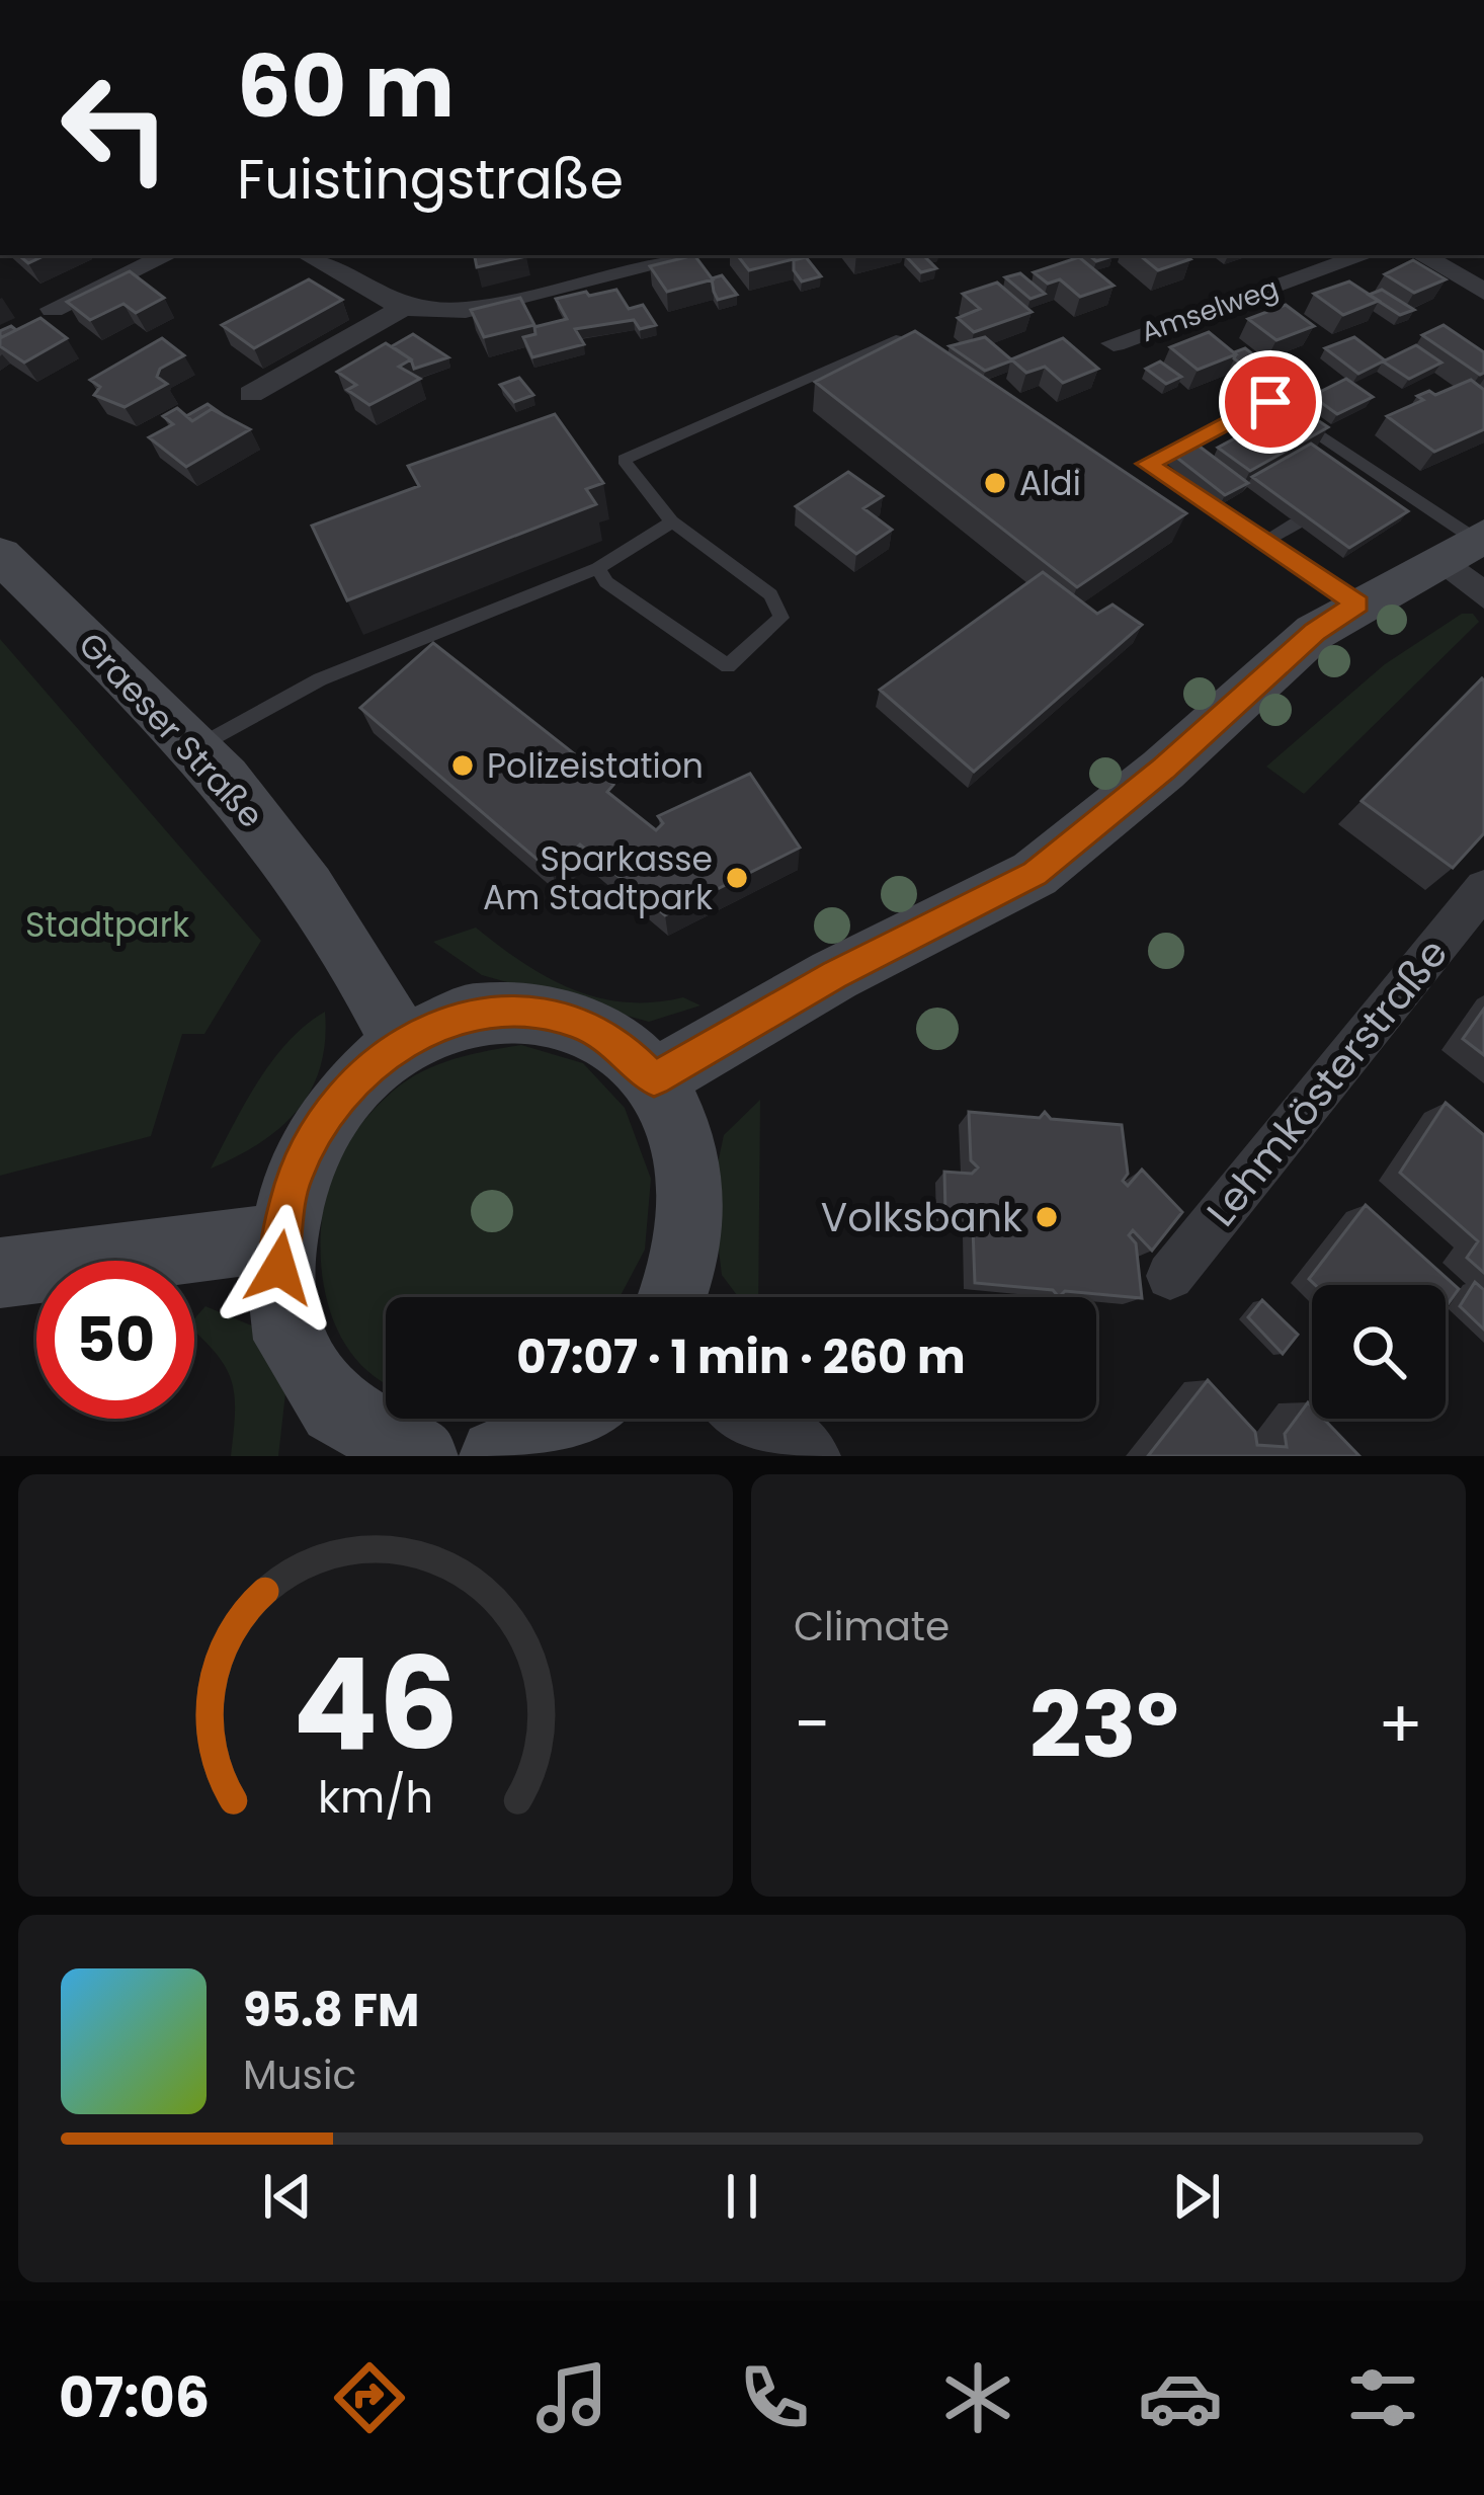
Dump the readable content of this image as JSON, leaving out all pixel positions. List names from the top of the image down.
{
  "streets": {
    "main road": ["Graeser Straße"],
    "street": ["Amselweg", "Lehmkösterstraße"]
  },
  "parks": ["Stadtpark"],
  "places": [
    "Aldi",
    "Polizeistation",
    "Sparkasse Am Stadtpark",
    "Volksbank"
  ],
  "page": {
    "turn": ["60 m", "Fuistingstraße"],
    "limit": "50",
    "trip": "07:07 · 1 min · 260 m",
    "tile": "Climate",
    "heat": ["−", "23°", "+"],
    "song": ["95.8 FM", "Music"],
    "tabs": "07:06",
    "gauge": ["46", "km/h"]
  }
}
